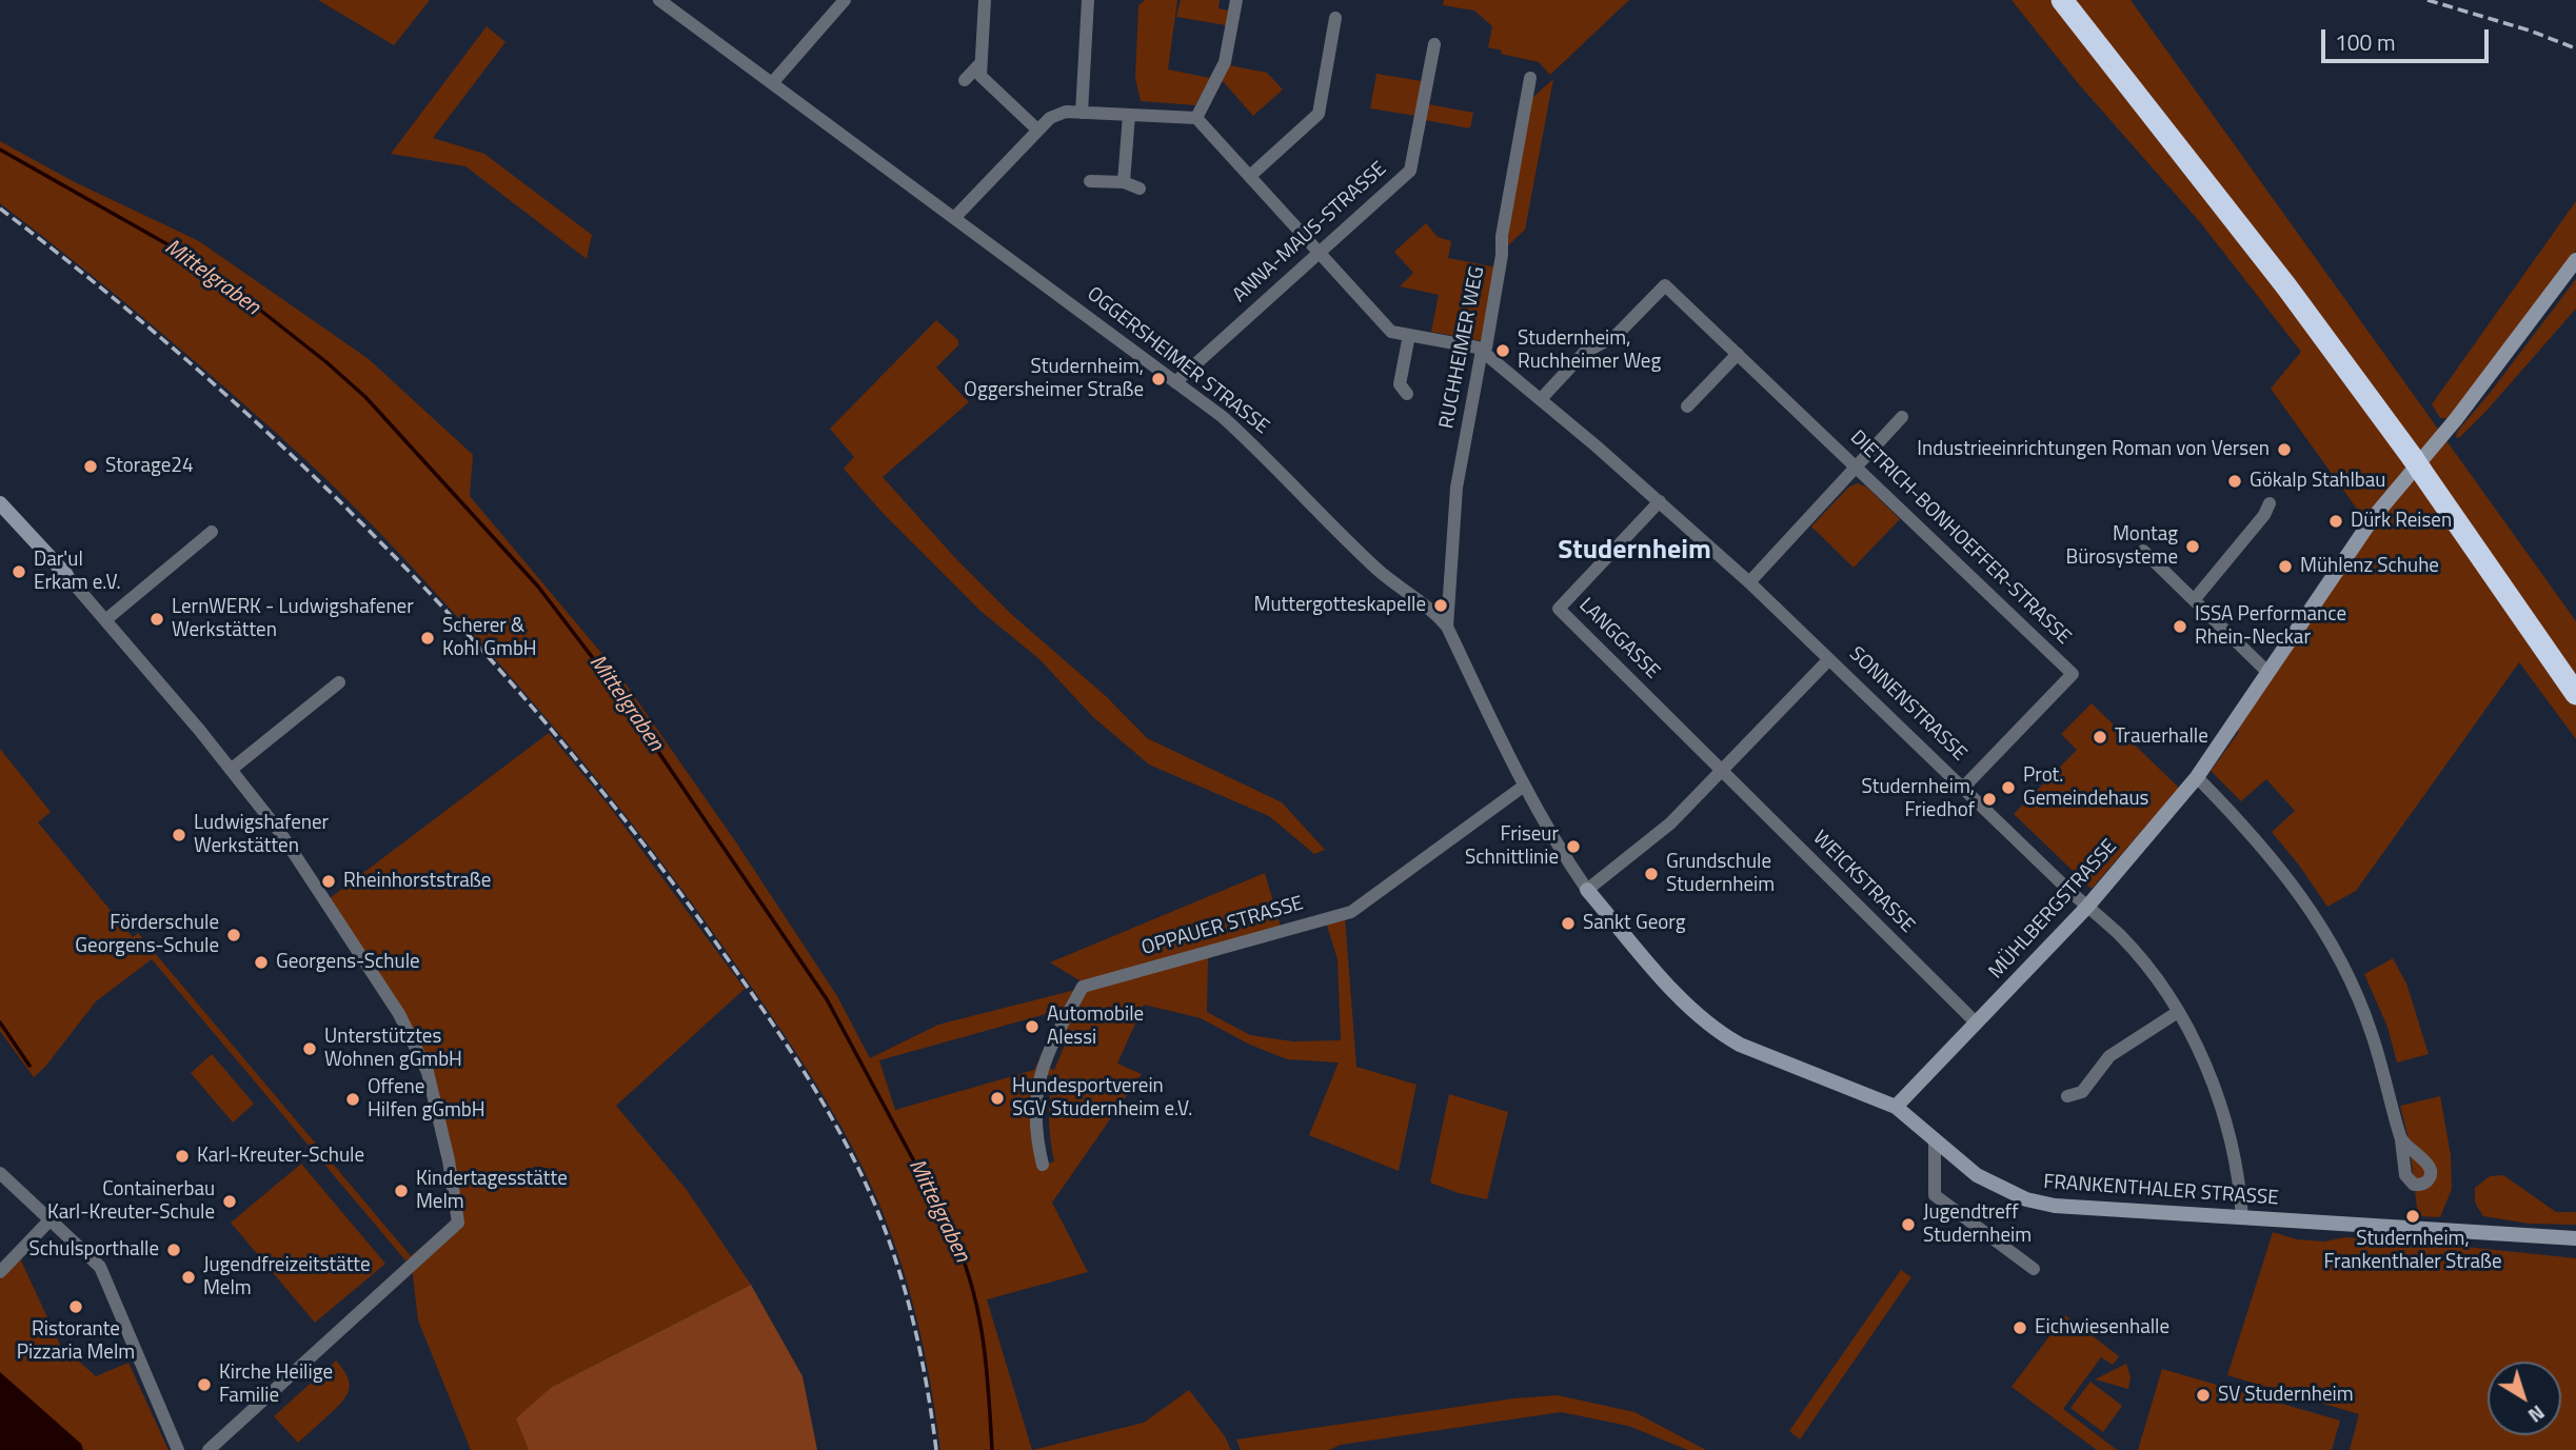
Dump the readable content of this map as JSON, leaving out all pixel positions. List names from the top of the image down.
{
  "streets": {
    "street": [
      "ANNA-MAUS-STRASSE",
      "RUCHHEIMER WEG",
      "OGGERSHEIMER STRASSE",
      "DIETRICH-BONHOEFFER-STRASSE",
      "LANGGASSE",
      "SONNENSTRASSE",
      "WEICKSTRASSE",
      "MÜHLBERGSTRASSE",
      "OPPAUER STRASSE",
      "FRANKENTHALER STRASSE"
    ]
  },
  "crossings": [
    ["ANNA-MAUS-STRASSE", "OGGERSHEIMER STRASSE"],
    ["ANNA-MAUS-STRASSE", "SONNENSTRASSE"],
    ["RUCHHEIMER WEG", "OGGERSHEIMER STRASSE"],
    ["RUCHHEIMER WEG", "SONNENSTRASSE"],
    ["OGGERSHEIMER STRASSE", "OPPAUER STRASSE"],
    ["OGGERSHEIMER STRASSE", "FRANKENTHALER STRASSE"],
    ["DIETRICH-BONHOEFFER-STRASSE", "SONNENSTRASSE"],
    ["LANGGASSE", "SONNENSTRASSE"],
    ["LANGGASSE", "WEICKSTRASSE"],
    ["SONNENSTRASSE", "MÜHLBERGSTRASSE"],
    ["SONNENSTRASSE", "FRANKENTHALER STRASSE"],
    ["WEICKSTRASSE", "MÜHLBERGSTRASSE"],
    ["MÜHLBERGSTRASSE", "FRANKENTHALER STRASSE"]
  ],
  "districts": ["Studernheim"],
  "water": ["Mittelgraben"],
  "places": [
    "Studernheim, Ruchheimer Weg",
    "Studernheim, Oggersheimer Straße",
    "Industrieeinrichtungen Roman von Versen",
    "Storage24",
    "Gökalp Stahlbau",
    "Dürk Reisen",
    "Montag Bürosysteme",
    "Mühlenz Schuhe",
    "Dar'ul Erkam e.V.",
    "Muttergotteskapelle",
    "LernWERK - Ludwigshafener Werkstätten",
    "ISSA Performance Rhein-Neckar",
    "Scherer & Kohl GmbH",
    "Trauerhalle",
    "Prot. Gemeindehaus",
    "Studernheim, Friedhof",
    "Ludwigshafener Werkstätten",
    "Friseur Schnittlinie",
    "Grundschule Studernheim",
    "Rheinhorststraße",
    "Sankt Georg",
    "Förderschule Georgens-Schule",
    "Georgens-Schule",
    "Automobile Alessi",
    "Unterstütztes Wohnen gGmbH",
    "Hundesportverein SGV Studernheim e.V.",
    "Offene Hilfen gGmbH",
    "Karl-Kreuter-Schule",
    "Kindertagesstätte Melm",
    "Containerbau Karl-Kreuter-Schule",
    "Studernheim, Frankenthaler Straße",
    "Jugendtreff Studernheim",
    "Schulsporthalle",
    "Jugendfreizeitstätte Melm",
    "Ristorante Pizzaria Melm",
    "Eichwiesenhalle",
    "Kirche Heilige Familie",
    "SV Studernheim"
  ],
  "scale_bar": "100 m",
  "north": "bottom right"
}
